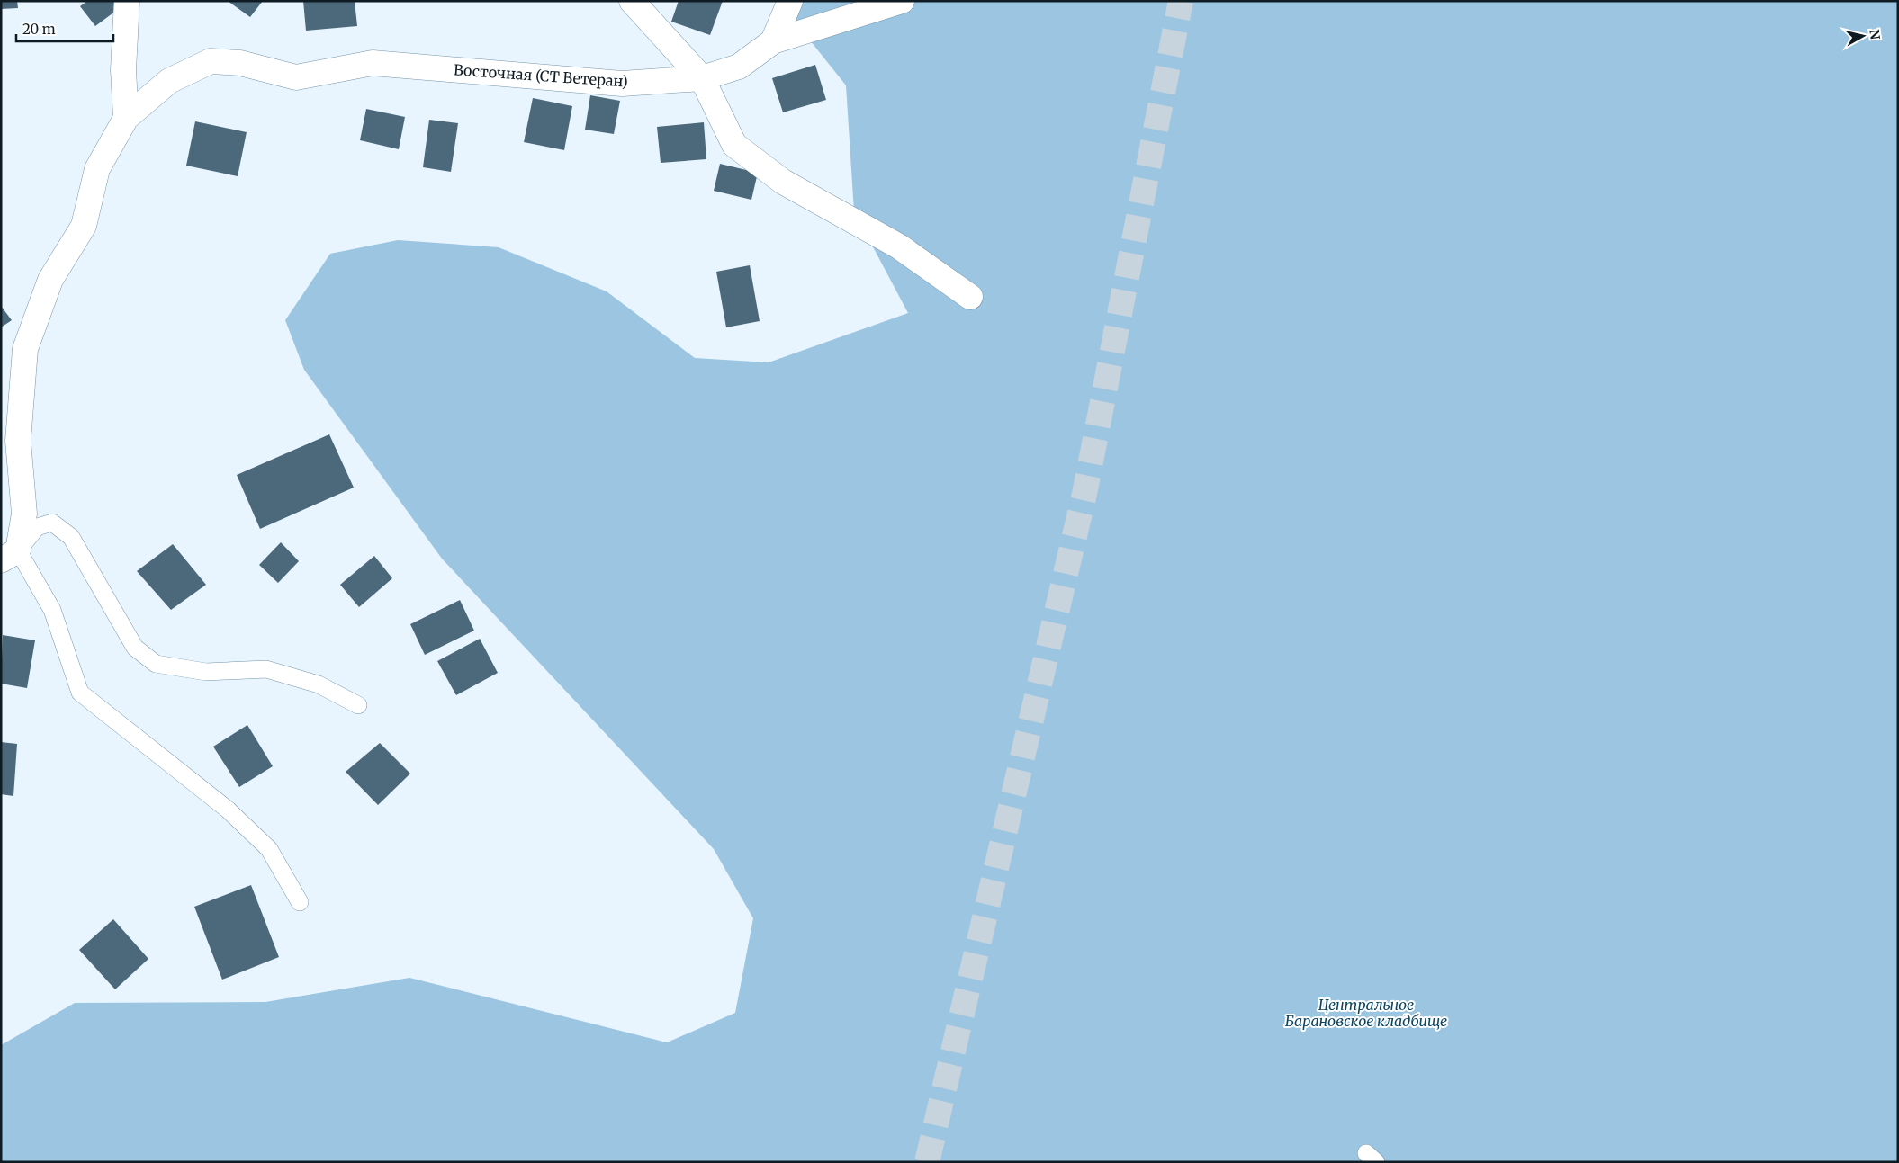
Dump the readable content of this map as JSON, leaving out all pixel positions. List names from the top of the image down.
{
  "streets": {
    "street": ["Восточная (СТ Ветеран)"]
  },
  "parks": ["Центральное Барановское кладбище"],
  "scale_bar": "20 m",
  "north": "right"
}
